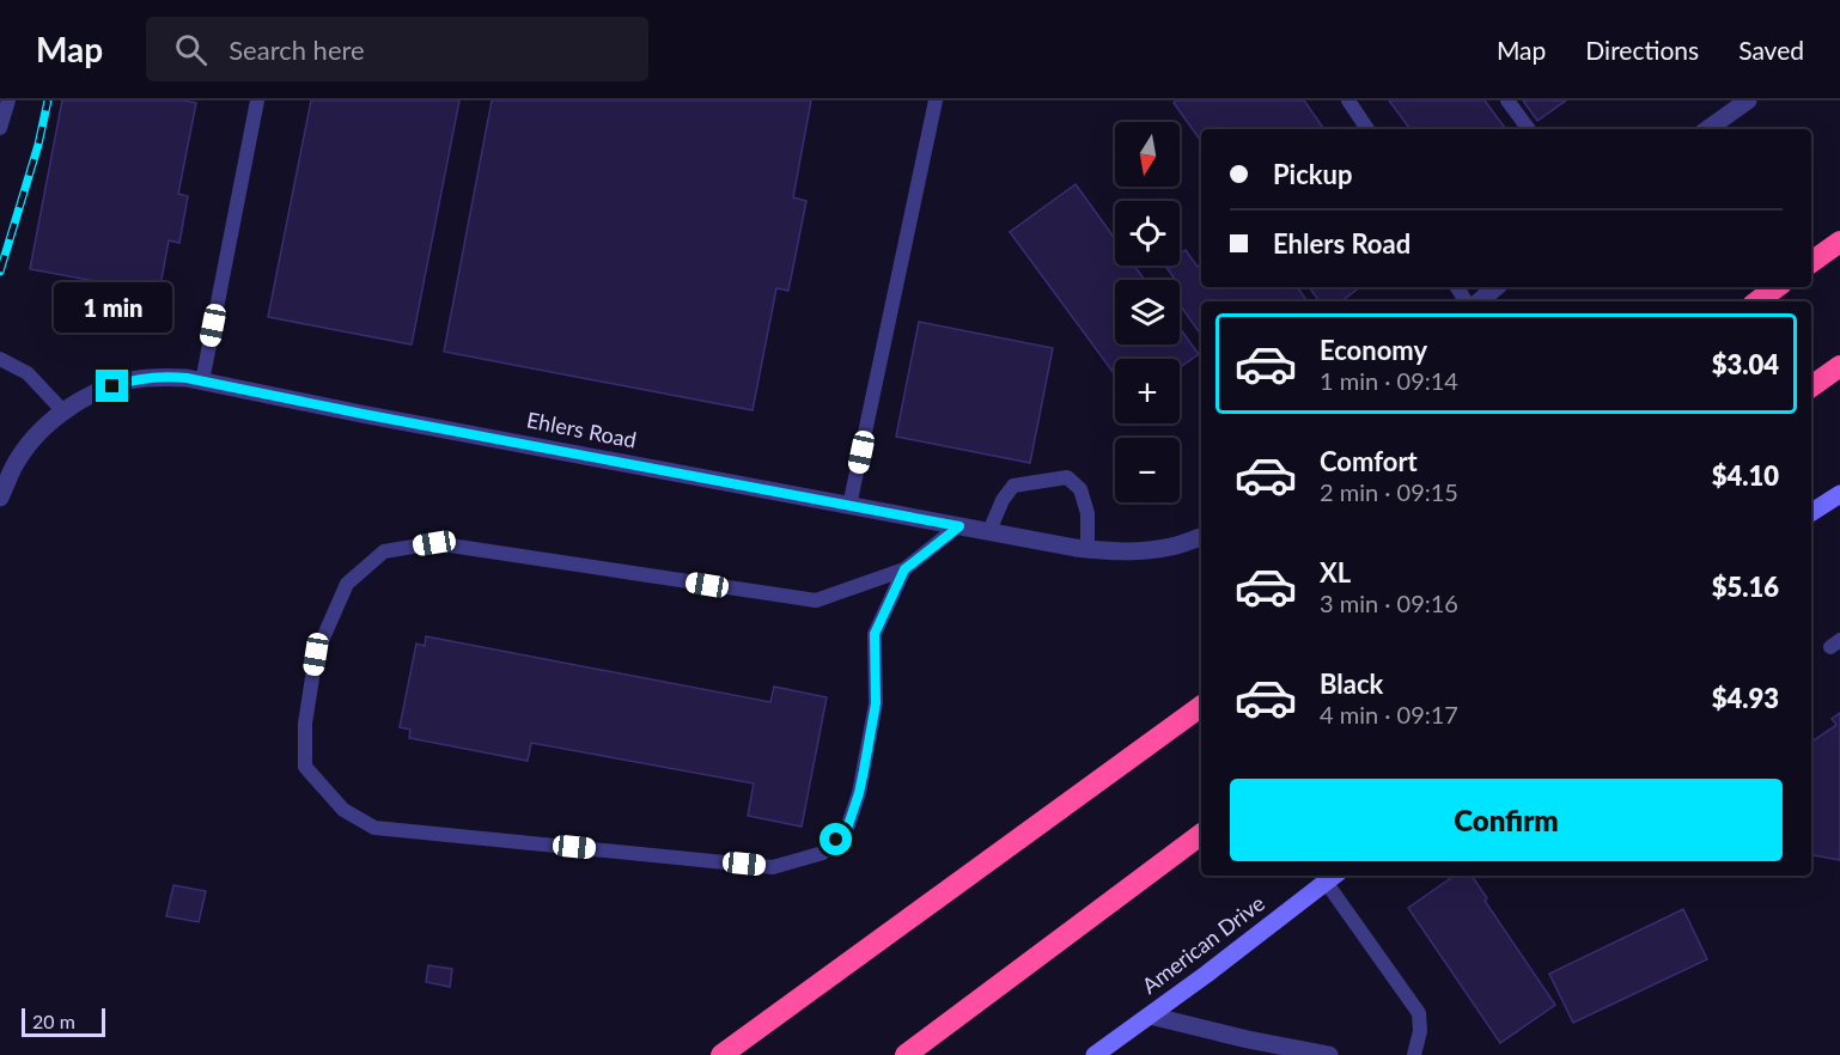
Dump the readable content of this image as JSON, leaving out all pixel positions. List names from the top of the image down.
{
  "streets": {
    "street": ["Ehlers Road", "American Drive"]
  },
  "scale_bar": "20 m",
  "north": "bottom",
  "page": {
    "header": "Map",
    "search": "Search here",
    "nav": ["Map", "Directions", "Saved"],
    "map_buttons": ["+", "−"],
    "banner": ["Pickup", "Ehlers Road"],
    "bubble": "1 min",
    "list": [
      {
        "name": "Economy",
        "note": "1 min · 09:14",
        "value": "$3.04"
      },
      {
        "name": "Comfort",
        "note": "2 min · 09:15",
        "value": "$4.10"
      },
      {
        "name": "XL",
        "note": "3 min · 09:16",
        "value": "$5.16"
      },
      {
        "name": "Black",
        "note": "4 min · 09:17",
        "value": "$4.93"
      }
    ],
    "buttons": "Confirm",
    "scale": "20 m"
  }
}
